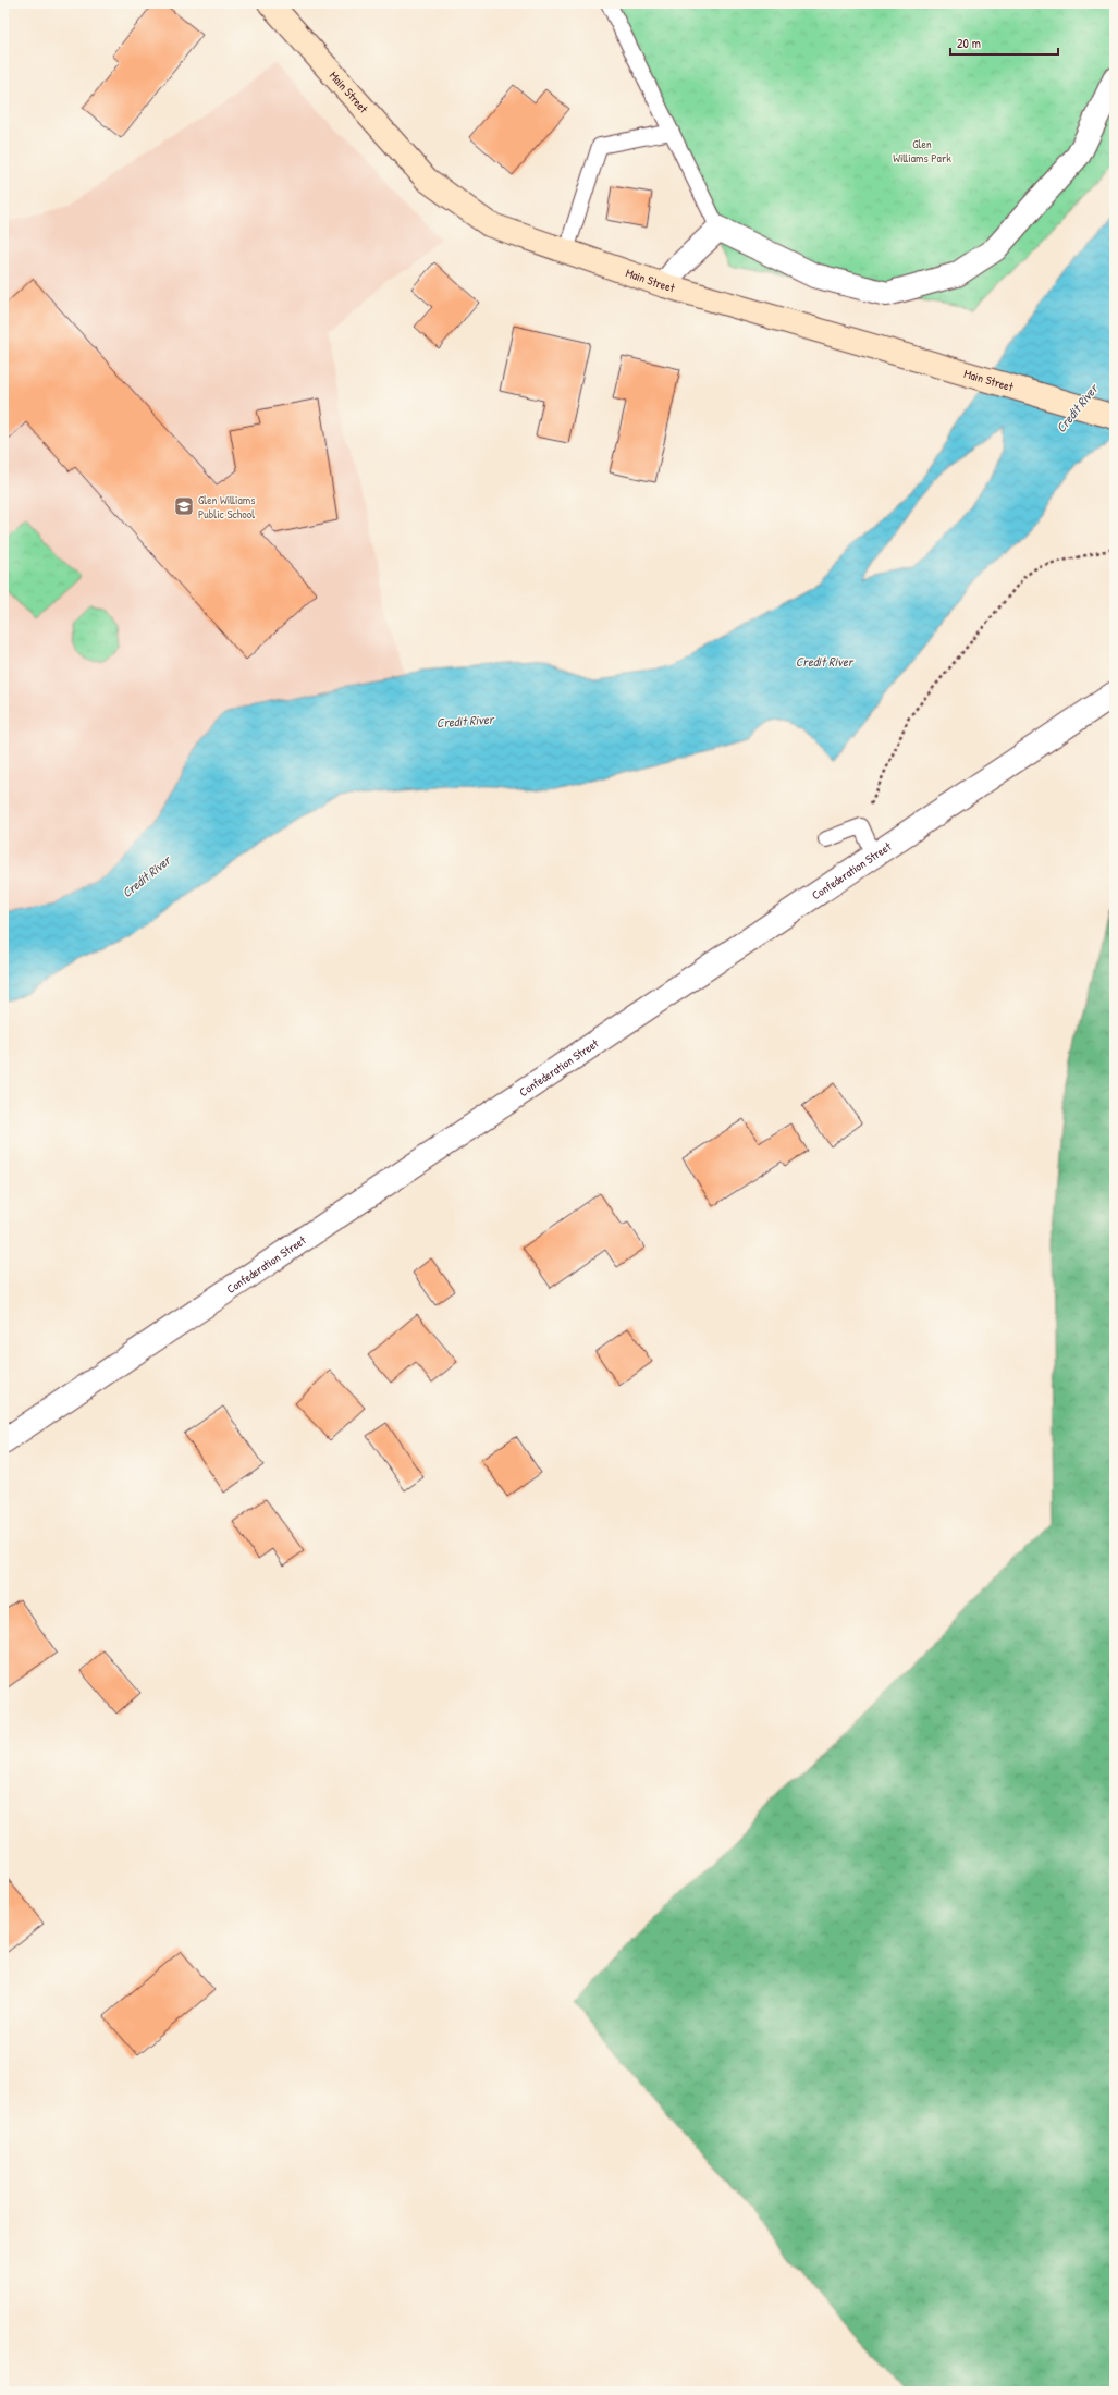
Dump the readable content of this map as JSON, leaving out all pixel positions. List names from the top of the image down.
{
  "streets": {
    "main road": ["Main Street"],
    "street": ["Confederation Street"]
  },
  "water": ["Credit River"],
  "parks": ["Glen Williams Park"],
  "places": {
    "school or university": ["Glen Williams Public School"]
  },
  "scale_bar": "20 m"
}
